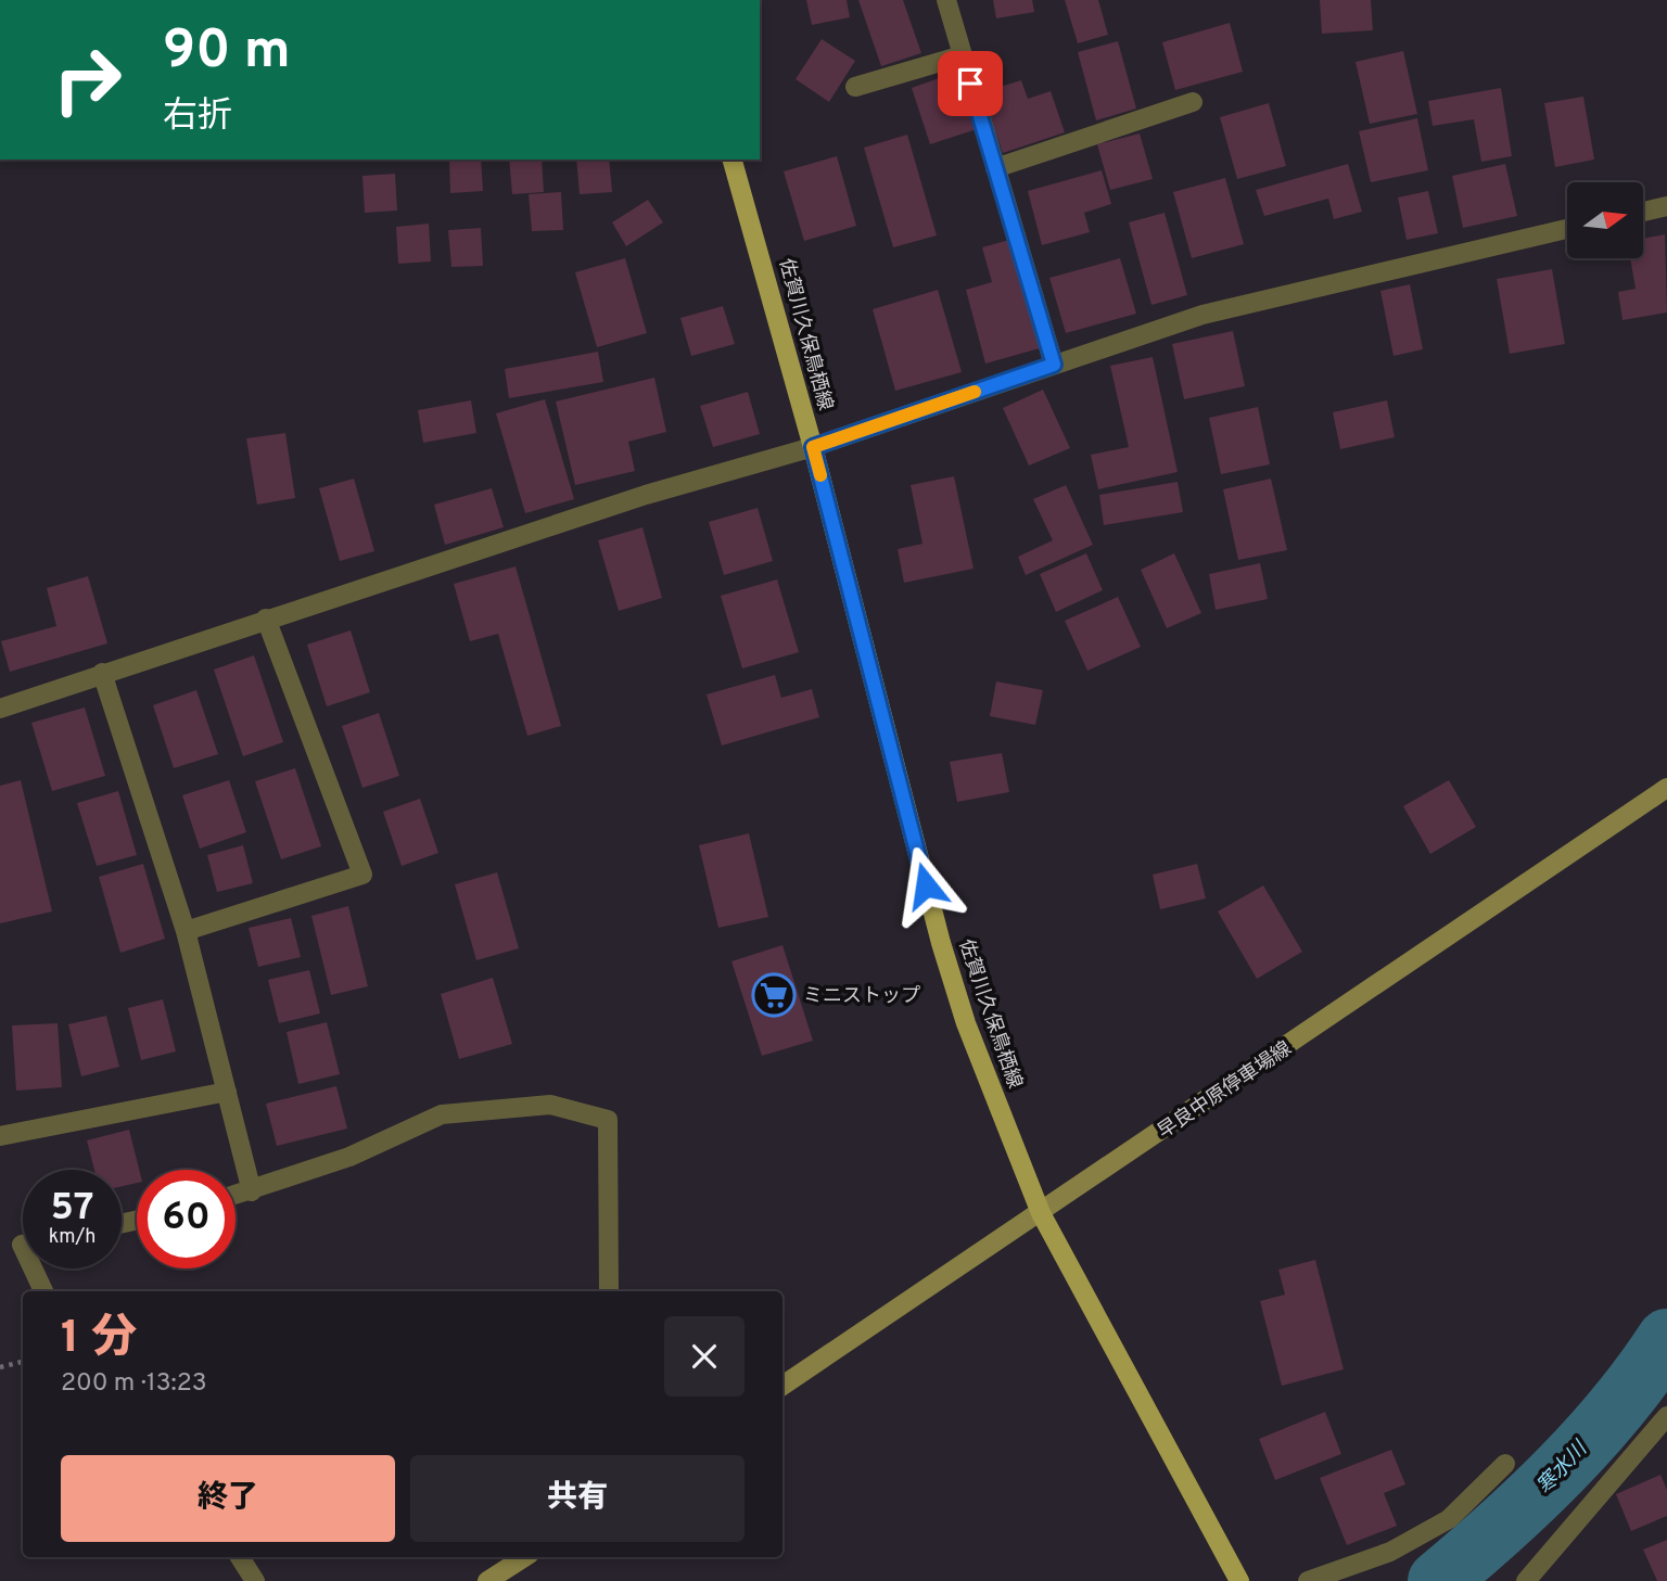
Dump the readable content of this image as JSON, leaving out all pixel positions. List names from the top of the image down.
{
  "streets": {
    "main road": ["佐賀川久保鳥栖線", "早良中原停車場線"]
  },
  "crossings": [
    ["佐賀川久保鳥栖線", "早良中原停車場線"]
  ],
  "water": ["寒水川"],
  "places": {
    "supermarket": ["ミニストップ"]
  },
  "north": "right",
  "page": {
    "turn": ["90 m", "右折"],
    "speed": "57 km/h",
    "limit": "60",
    "heading": ["1 分", "200 m · 13:23"],
    "buttons": ["終了", "共有"]
  }
}
